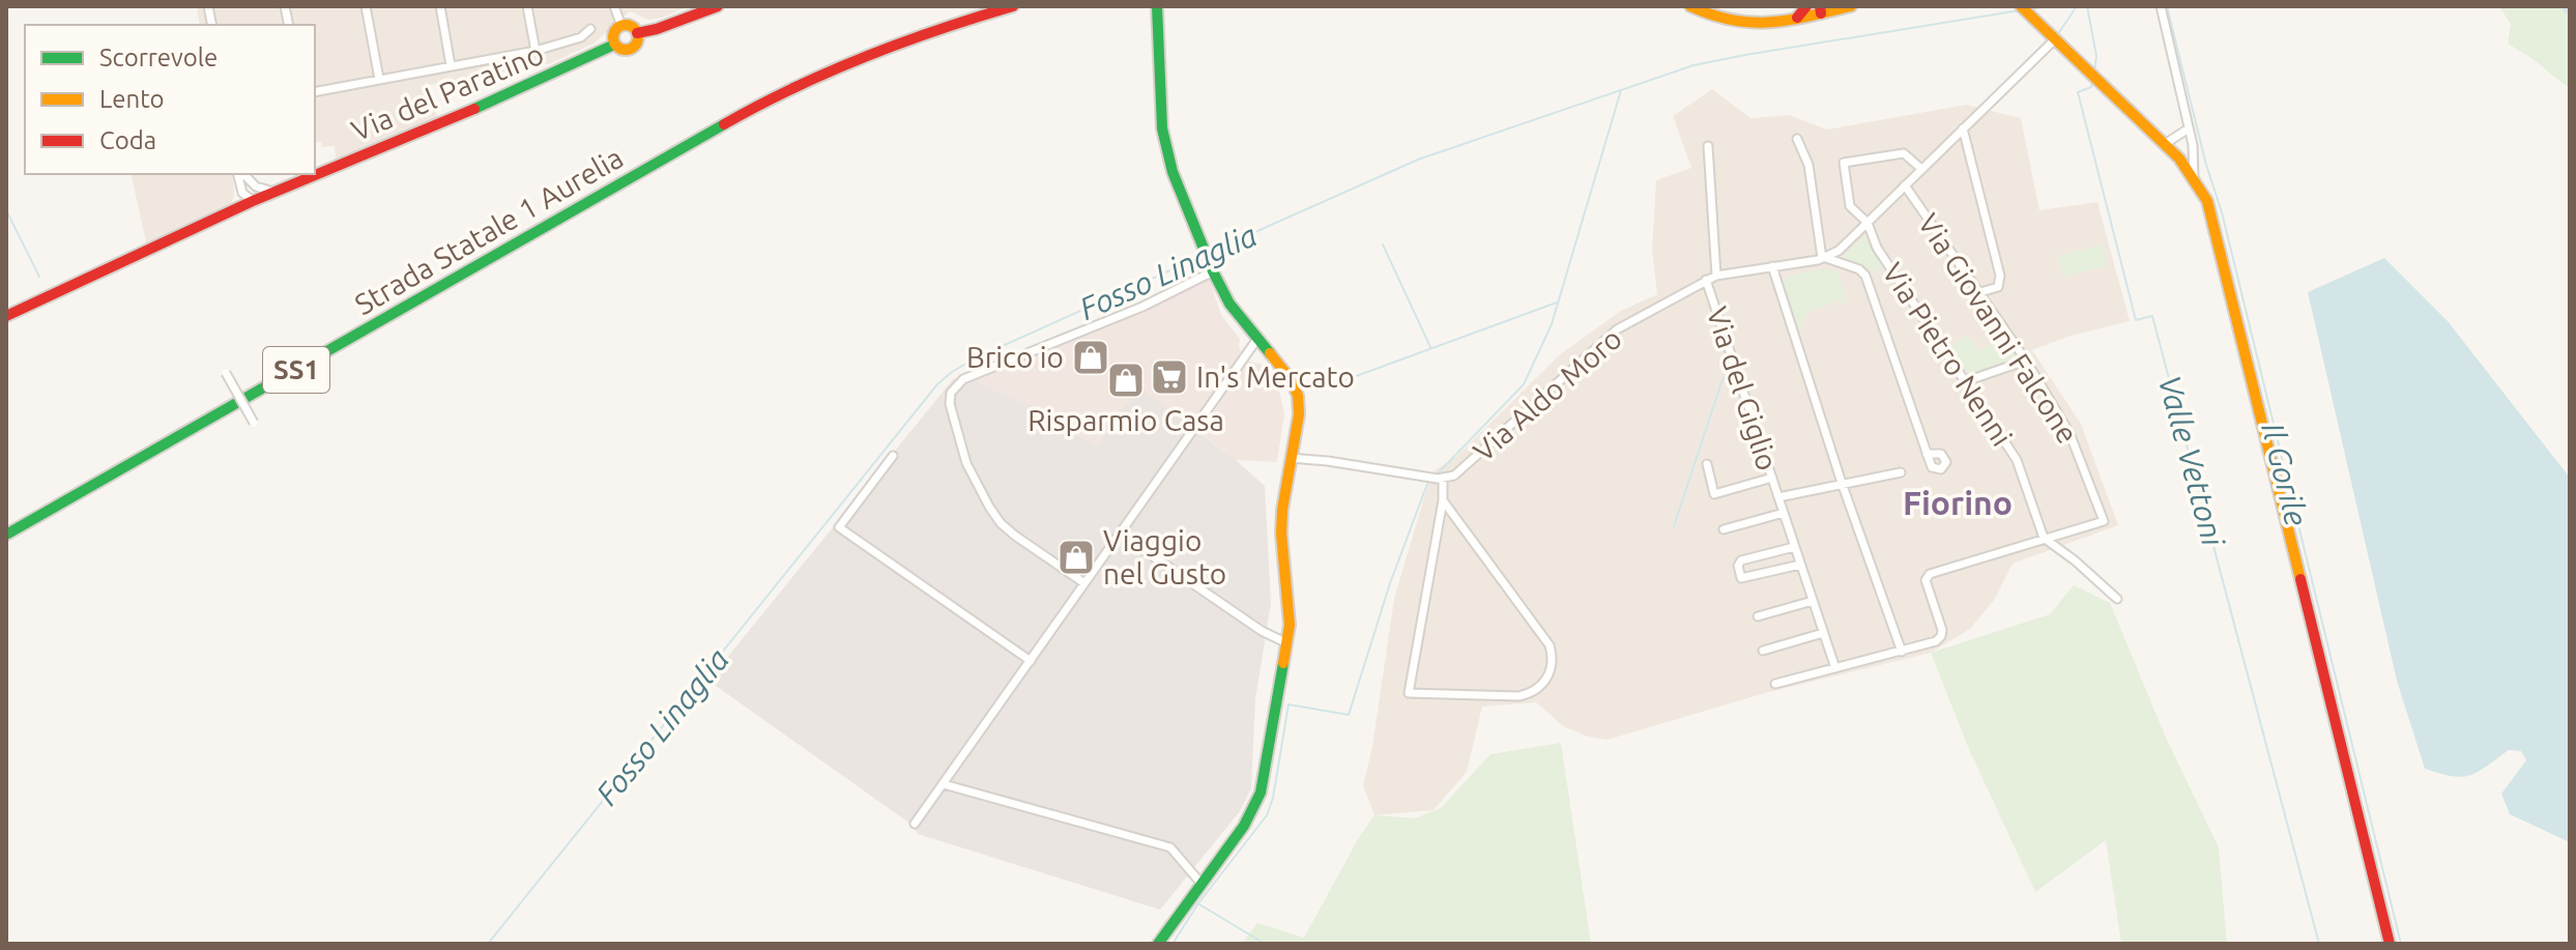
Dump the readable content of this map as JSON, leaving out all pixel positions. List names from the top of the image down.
{
  "streets": {
    "main road": ["Via del Paratino", "Strada Statale 1 Aurelia", "SS1"],
    "street": [
      "Via Giovanni Falcone",
      "Via Pietro Nenni",
      "Via del Giglio",
      "Via Aldo Moro"
    ]
  },
  "crossings": [
    ["Via Giovanni Falcone", "Via Pietro Nenni"],
    ["Via Giovanni Falcone", "Via Aldo Moro"],
    ["Via Pietro Nenni", "Via Aldo Moro"],
    ["Via del Giglio", "Via Aldo Moro"]
  ],
  "districts": ["Fiorino"],
  "water": ["Fosso Linaglia", "Valle Vettoni", "Il Gorile"],
  "places": {
    "shop": ["Brico io", "Risparmio Casa", "Viaggio nel Gusto"],
    "supermarket": ["In's Mercato"]
  },
  "legend": ["Scorrevole", "Lento", "Coda"]
}
